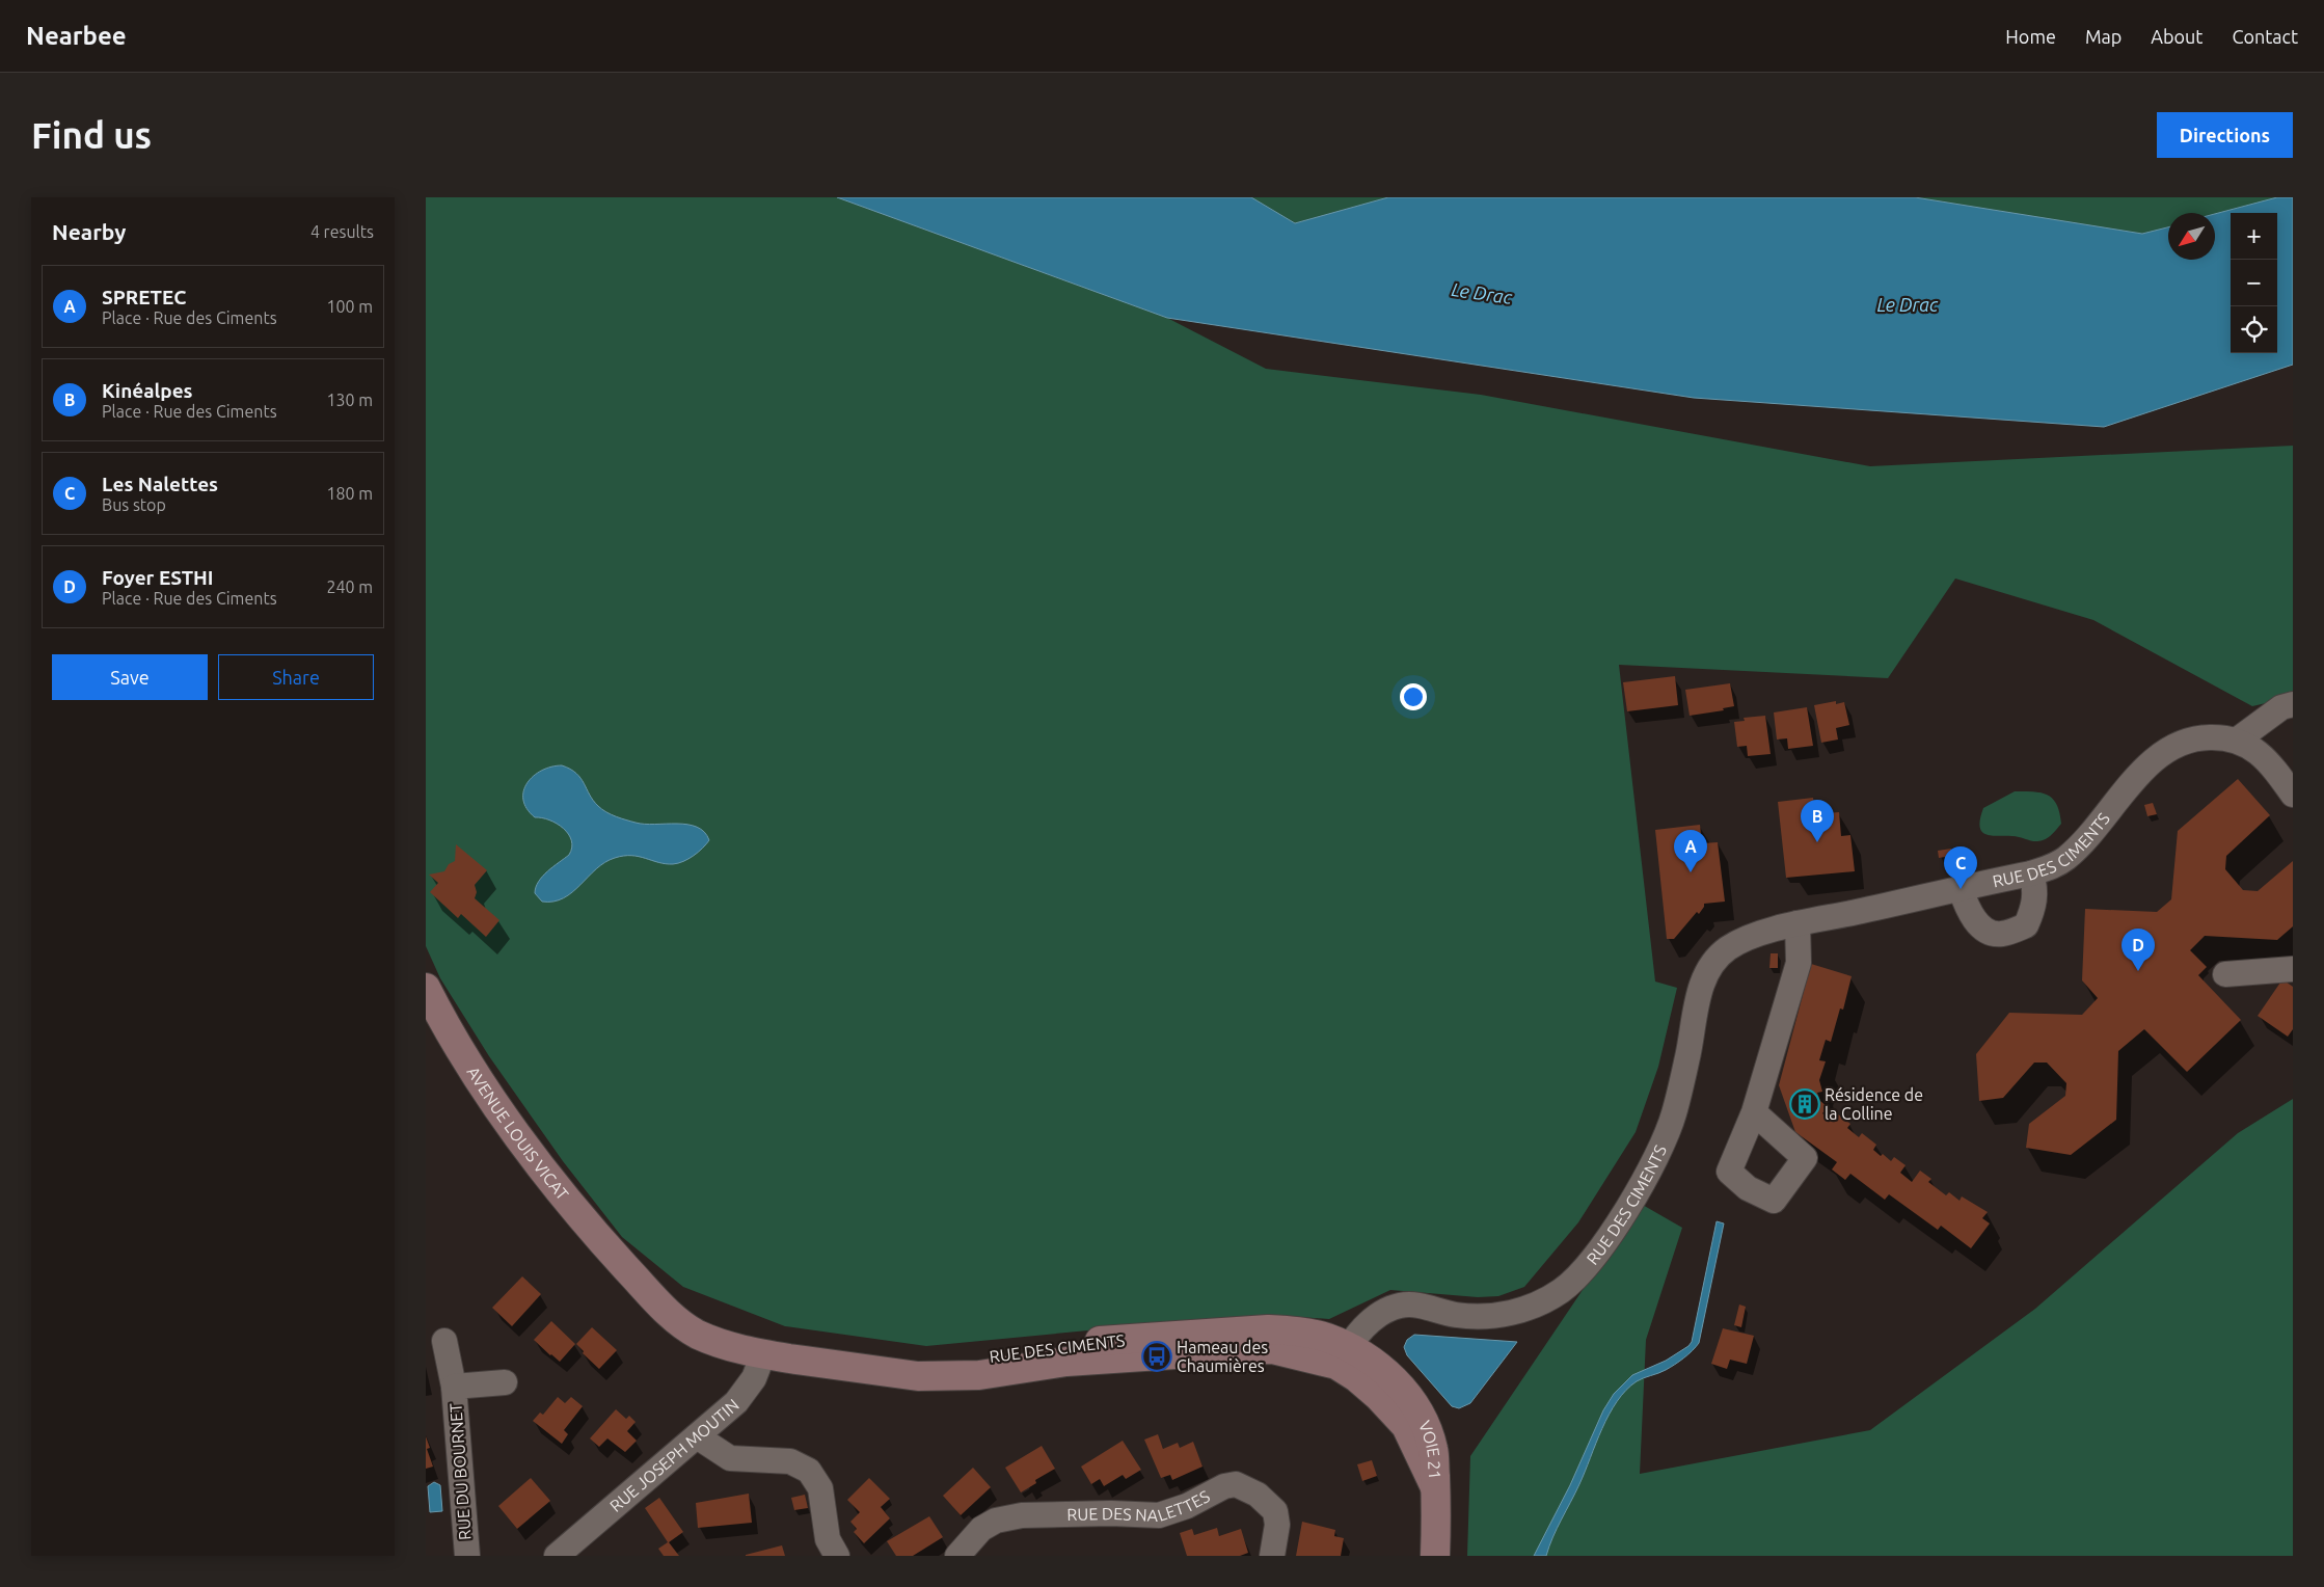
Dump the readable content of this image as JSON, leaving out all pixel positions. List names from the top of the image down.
{
  "streets": {
    "main road": ["RUE DES CIMENTS", "AVENUE LOUIS VICAT", "VOIE 21"],
    "street": ["RUE JOSEPH MOUTIN", "RUE DU BOURNET", "RUE DES NALETTES"]
  },
  "crossings": [
    ["RUE DES CIMENTS", "AVENUE LOUIS VICAT"],
    ["RUE DES CIMENTS", "VOIE 21"],
    ["RUE DES CIMENTS", "RUE JOSEPH MOUTIN"],
    ["AVENUE LOUIS VICAT", "RUE JOSEPH MOUTIN"]
  ],
  "water": ["Le Drac"],
  "places": {
    "building": ["Résidence de la Colline"],
    "bus stop": ["Hameau des Chaumières"]
  },
  "north": "bottom left",
  "page": {
    "header": "Nearbee",
    "nav": [
      "Home",
      "Map",
      "About",
      "Contact"
    ],
    "buttons": [
      "Directions",
      ["Save", "Share"]
    ],
    "title": "Find us",
    "heading": ["Nearby", "4 results"],
    "map_buttons": ["+", "−"],
    "list": [
      {
        "mark": "A",
        "name": "SPRETEC",
        "note": "Place · Rue des Ciments",
        "value": "100 m"
      },
      {
        "mark": "B",
        "name": "Kinéalpes",
        "note": "Place · Rue des Ciments",
        "value": "130 m"
      },
      {
        "mark": "C",
        "name": "Les Nalettes",
        "note": "Bus stop",
        "value": "180 m"
      },
      {
        "mark": "D",
        "name": "Foyer ESTHI",
        "note": "Place · Rue des Ciments",
        "value": "240 m"
      }
    ],
    "pins": [
      "B",
      "A",
      "C",
      "D"
    ]
  }
}
